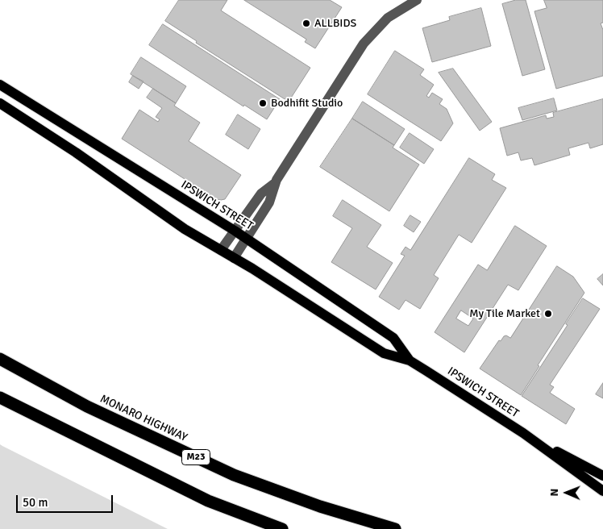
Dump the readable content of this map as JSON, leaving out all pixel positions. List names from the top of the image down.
{
  "streets": {
    "highway": ["MONARO HIGHWAY", "M23"],
    "main road": ["IPSWICH STREET"]
  },
  "places": ["ALLBIDS", "Bodhifit Studio", "My Tile Market"],
  "scale_bar": "50 m",
  "north": "left"
}
